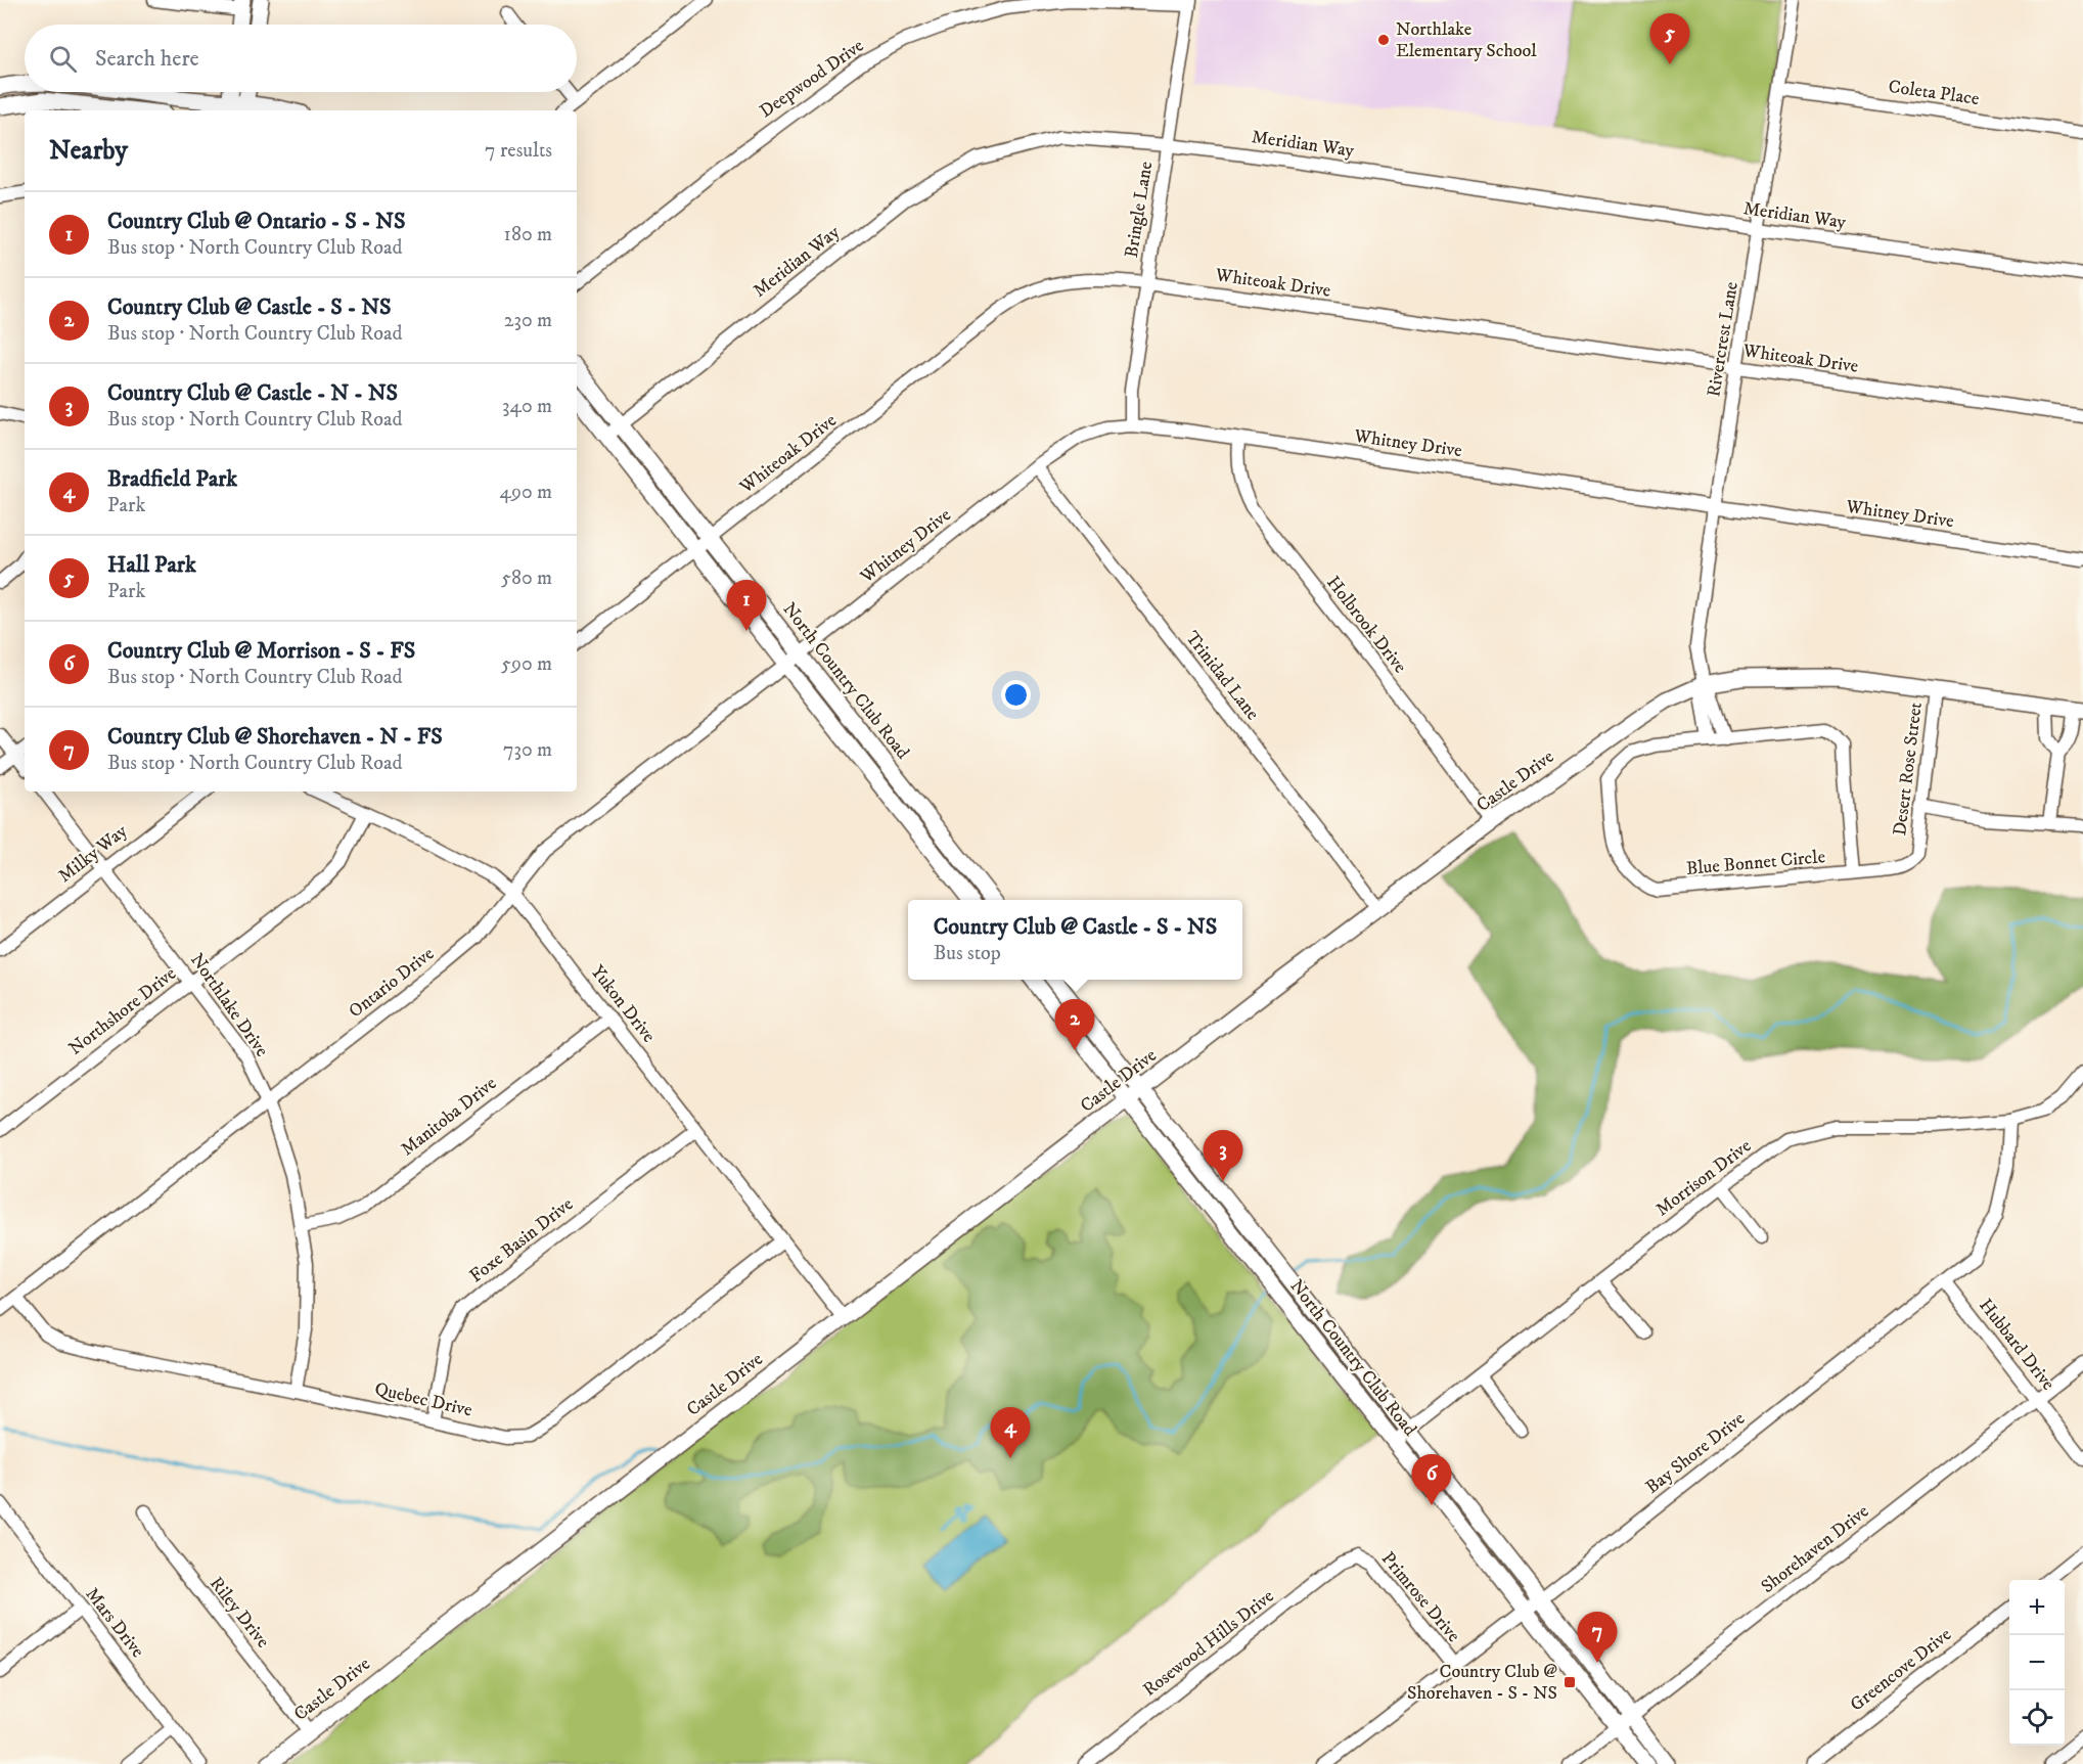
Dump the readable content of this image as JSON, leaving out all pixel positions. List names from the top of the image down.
{
  "streets": {
    "main road": ["North Country Club Road", "Castle Drive"],
    "street": [
      "Deepwood Drive",
      "Coleta Place",
      "Meridian Way",
      "Bringle Lane",
      "Whiteoak Drive",
      "Rivercrest Lane",
      "Whitney Drive",
      "Holbrook Drive",
      "Trinidad Lane",
      "Desert Rose Street",
      "Milky Way",
      "Blue Bonnet Circle",
      "Ontario Drive",
      "Yukon Drive",
      "Northlake Drive",
      "Northshore Drive",
      "Manitoba Drive",
      "Morrison Drive",
      "Foxe Basin Drive",
      "Hubbard Drive",
      "Quebec Drive",
      "Bay Shore Drive",
      "Shorehaven Drive",
      "Primrose Drive",
      "Riley Drive",
      "Mars Drive",
      "Rosewood Hills Drive",
      "Greencove Drive"
    ]
  },
  "crossings": [
    ["Deepwood Drive", "Bringle Lane"],
    ["Coleta Place", "Rivercrest Lane"],
    ["Meridian Way", "Bringle Lane"],
    ["Meridian Way", "Rivercrest Lane"],
    ["Meridian Way", "North Country Club Road"],
    ["Bringle Lane", "Whiteoak Drive"],
    ["Bringle Lane", "Whitney Drive"],
    ["Whiteoak Drive", "Rivercrest Lane"],
    ["Whiteoak Drive", "North Country Club Road"],
    ["Rivercrest Lane", "Whitney Drive"],
    ["Rivercrest Lane", "Castle Drive"],
    ["Whitney Drive", "Holbrook Drive"],
    ["Whitney Drive", "Trinidad Lane"],
    ["Whitney Drive", "North Country Club Road"],
    ["Whitney Drive", "Ontario Drive"],
    ["Holbrook Drive", "Castle Drive"],
    ["Trinidad Lane", "Castle Drive"],
    ["North Country Club Road", "Castle Drive"],
    ["North Country Club Road", "Ontario Drive"],
    ["North Country Club Road", "Morrison Drive"],
    ["North Country Club Road", "Bay Shore Drive"],
    ["North Country Club Road", "Shorehaven Drive"],
    ["Desert Rose Street", "Castle Drive"],
    ["Desert Rose Street", "Blue Bonnet Circle"],
    ["Castle Drive", "Yukon Drive"],
    ["Castle Drive", "Riley Drive"],
    ["Milky Way", "Northlake Drive"],
    ["Ontario Drive", "Yukon Drive"],
    ["Ontario Drive", "Northlake Drive"],
    ["Ontario Drive", "Quebec Drive"],
    ["Yukon Drive", "Northshore Drive"],
    ["Yukon Drive", "Manitoba Drive"],
    ["Yukon Drive", "Foxe Basin Drive"],
    ["Yukon Drive", "Quebec Drive"],
    ["Northlake Drive", "Northshore Drive"],
    ["Northlake Drive", "Manitoba Drive"],
    ["Northlake Drive", "Quebec Drive"],
    ["Morrison Drive", "Bay Shore Drive"],
    ["Foxe Basin Drive", "Quebec Drive"],
    ["Hubbard Drive", "Bay Shore Drive"],
    ["Hubbard Drive", "Shorehaven Drive"],
    ["Bay Shore Drive", "Primrose Drive"],
    ["Primrose Drive", "Rosewood Hills Drive"]
  ],
  "places": {
    "other": ["Northlake Elementary School"],
    "transit": ["Country Club @ Shorehaven - S - NS"]
  },
  "page": {
    "pins": [
      "5",
      "1",
      "2",
      "3",
      "4",
      "6",
      "7"
    ],
    "search": "Search here",
    "heading": ["Nearby", "7 results"],
    "list": [
      {
        "mark": "1",
        "name": "Country Club @ Ontario - S - NS",
        "note": "Bus stop · North Country Club Road",
        "value": "180 m"
      },
      {
        "mark": "2",
        "name": "Country Club @ Castle - S - NS",
        "note": "Bus stop · North Country Club Road",
        "value": "230 m"
      },
      {
        "mark": "3",
        "name": "Country Club @ Castle - N - NS",
        "note": "Bus stop · North Country Club Road",
        "value": "340 m"
      },
      {
        "mark": "4",
        "name": "Bradfield Park",
        "note": "Park",
        "value": "490 m"
      },
      {
        "mark": "5",
        "name": "Hall Park",
        "note": "Park",
        "value": "580 m"
      },
      {
        "mark": "6",
        "name": "Country Club @ Morrison - S - FS",
        "note": "Bus stop · North Country Club Road",
        "value": "590 m"
      },
      {
        "mark": "7",
        "name": "Country Club @ Shorehaven - N - FS",
        "note": "Bus stop · North Country Club Road",
        "value": "730 m"
      }
    ],
    "popup": ["Country Club @ Castle - S - NS", "Bus stop"],
    "map_buttons": ["+", "−"]
  }
}
